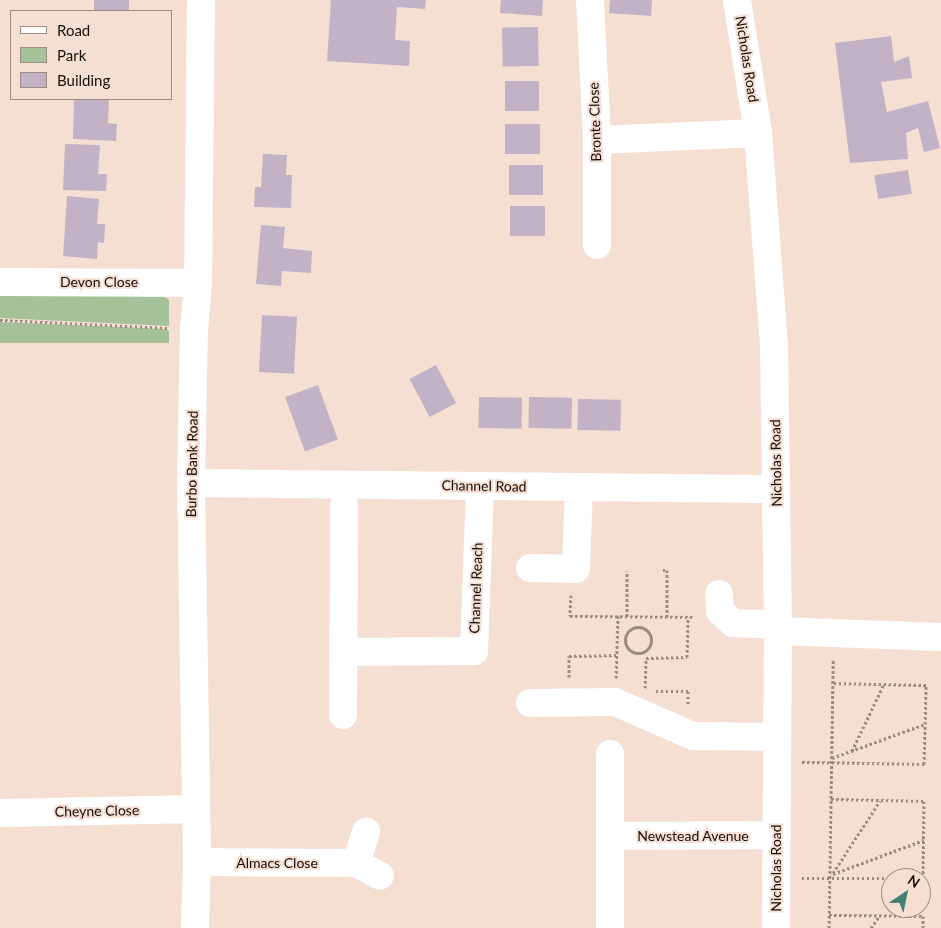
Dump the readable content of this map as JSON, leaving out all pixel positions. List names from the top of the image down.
{
  "streets": {
    "street": [
      "Nicholas Road",
      "Bronte Close",
      "Devon Close",
      "Burbo Bank Road",
      "Channel Road",
      "Channel Reach",
      "Cheyne Close",
      "Newstead Avenue",
      "Almacs Close"
    ]
  },
  "crossings": [
    ["Nicholas Road", "Channel Road"],
    ["Nicholas Road", "Newstead Avenue"],
    ["Devon Close", "Burbo Bank Road"],
    ["Burbo Bank Road", "Channel Road"],
    ["Burbo Bank Road", "Cheyne Close"],
    ["Burbo Bank Road", "Almacs Close"],
    ["Channel Road", "Channel Reach"]
  ],
  "legend": ["Road", "Park", "Building"],
  "north": "top right"
}
